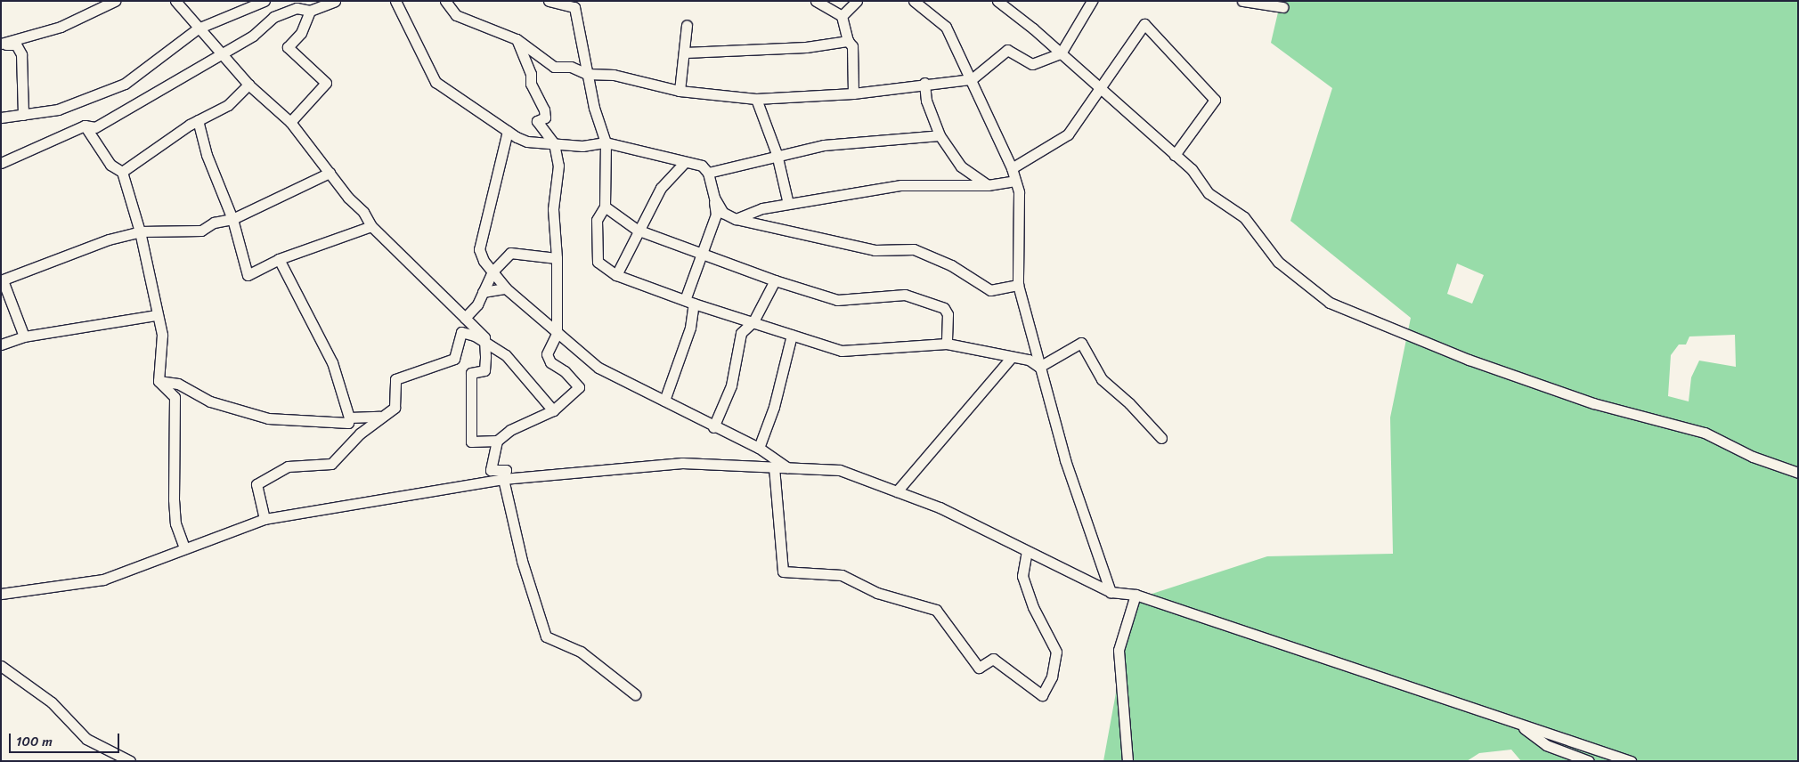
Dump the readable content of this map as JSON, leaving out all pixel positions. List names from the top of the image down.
{
  "scale_bar": "100 m"
}
